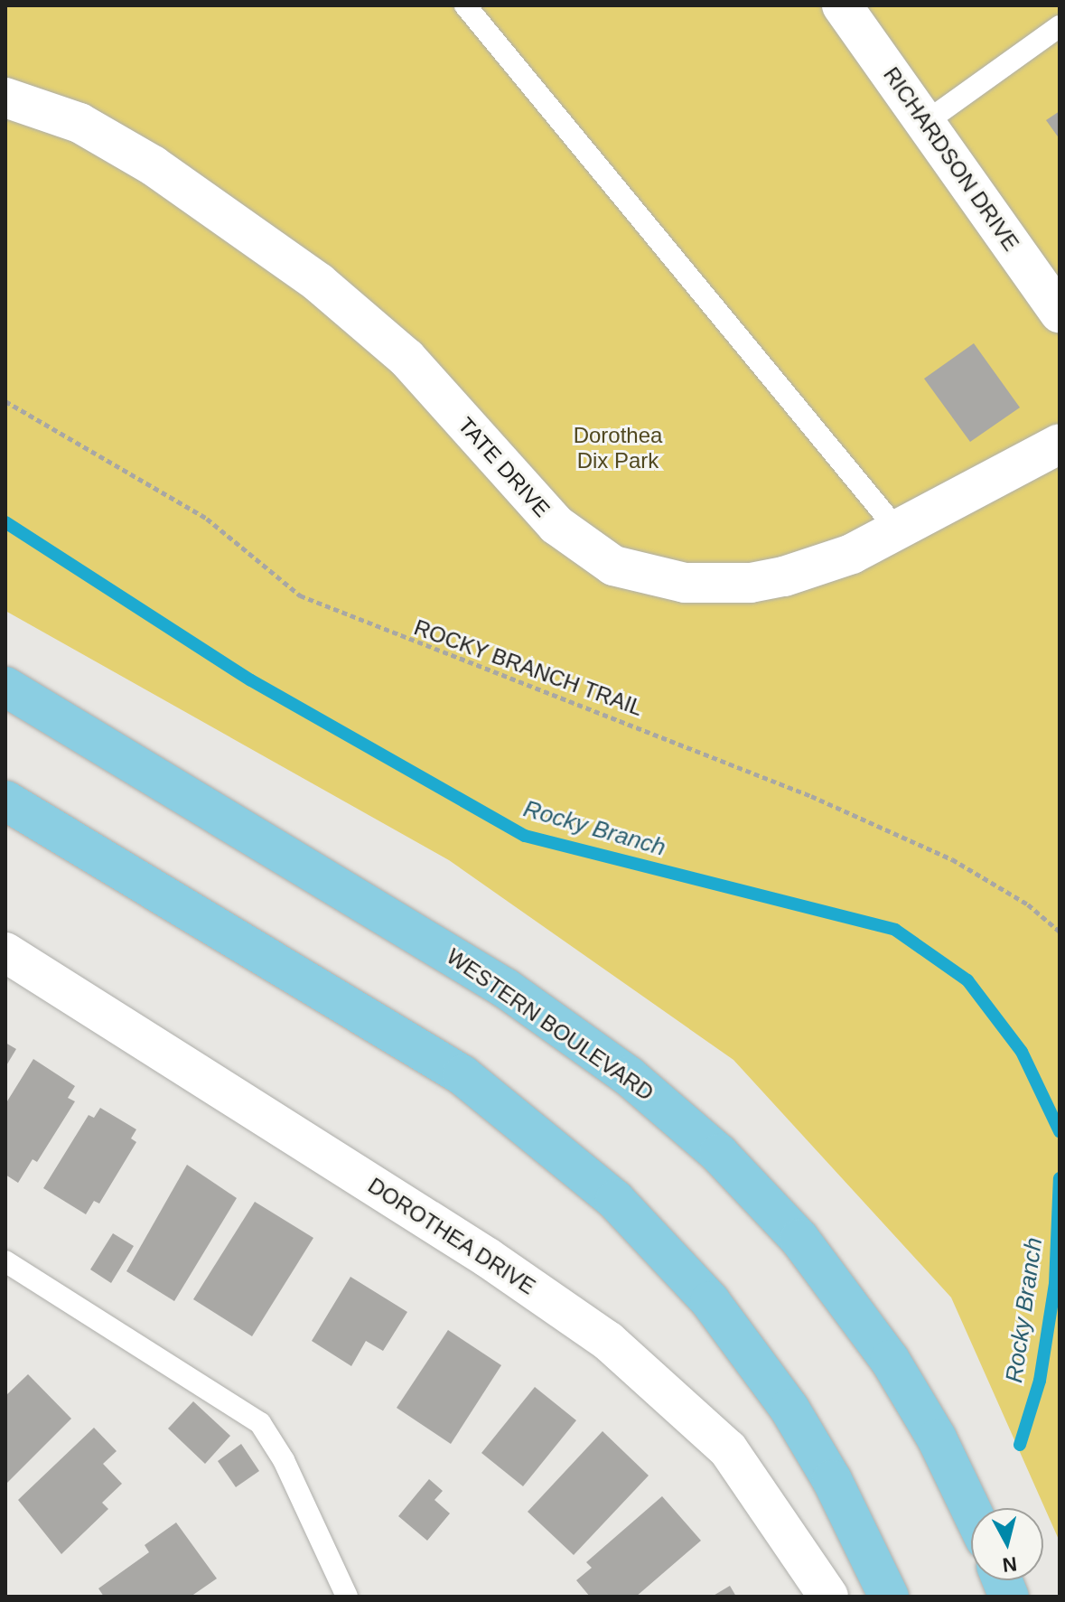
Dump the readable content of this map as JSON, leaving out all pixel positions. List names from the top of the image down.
{
  "streets": {
    "main road": ["WESTERN BOULEVARD"],
    "street": ["RICHARDSON DRIVE", "TATE DRIVE", "DOROTHEA DRIVE"],
    "path": ["ROCKY BRANCH TRAIL"]
  },
  "water": ["Rocky Branch"],
  "parks": ["Dorothea Dix Park"],
  "north": "bottom"
}
